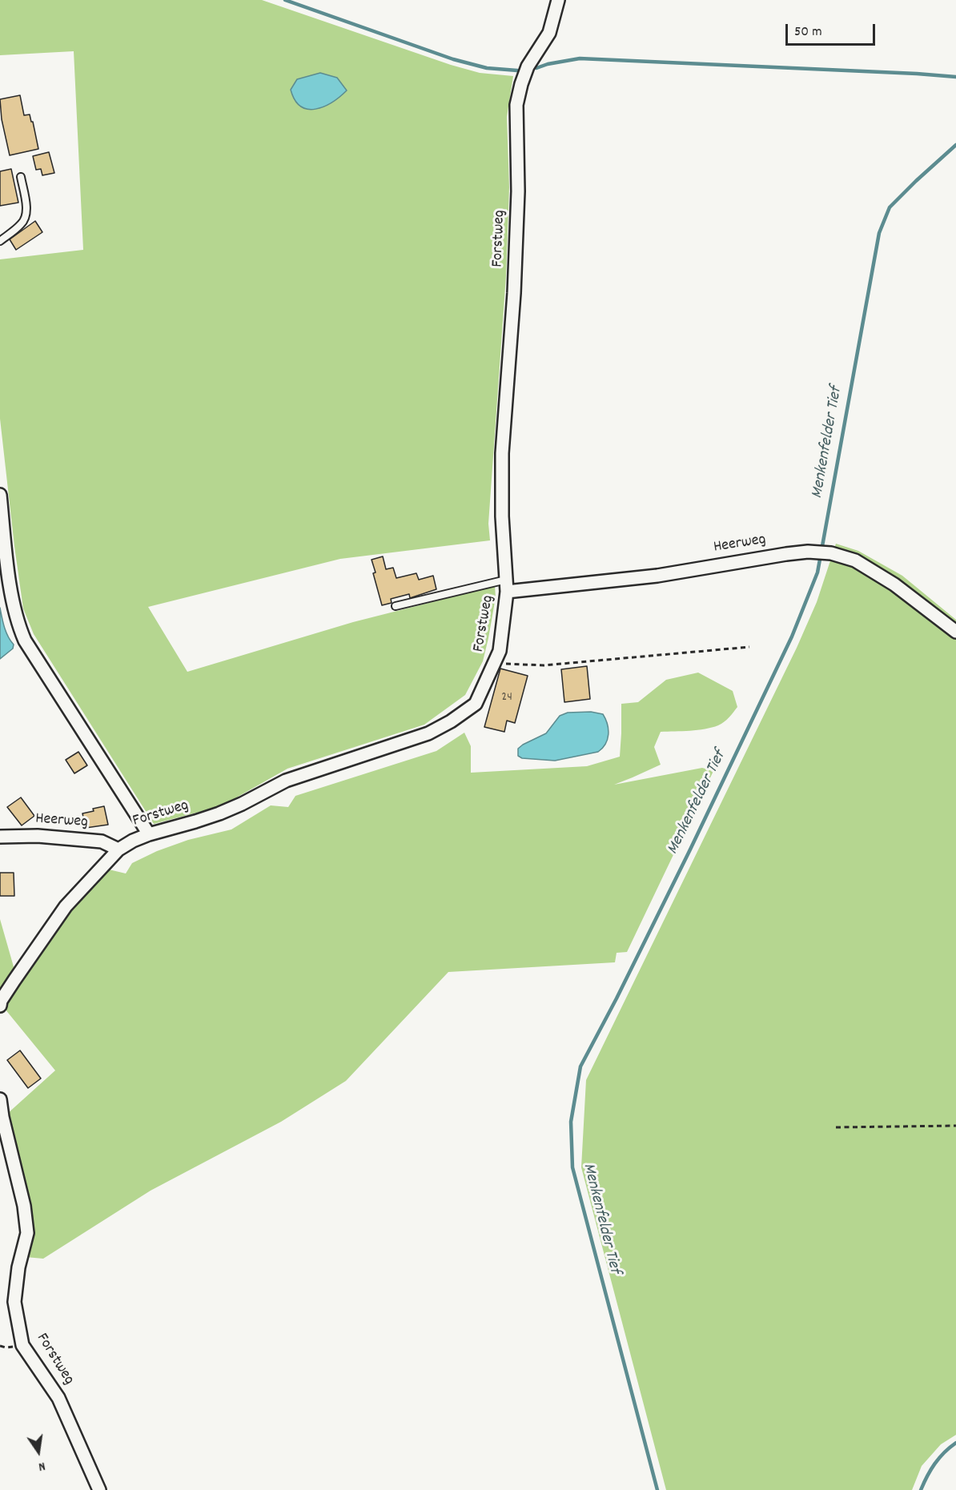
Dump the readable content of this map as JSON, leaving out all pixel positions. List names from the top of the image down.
{
  "streets": {
    "street": ["Forstweg", "Heerweg"]
  },
  "crossings": [
    ["Forstweg", "Heerweg"]
  ],
  "water": ["Menkenfelder Tief"],
  "house_numbers": ["24"],
  "scale_bar": "50 m",
  "north": "bottom"
}
